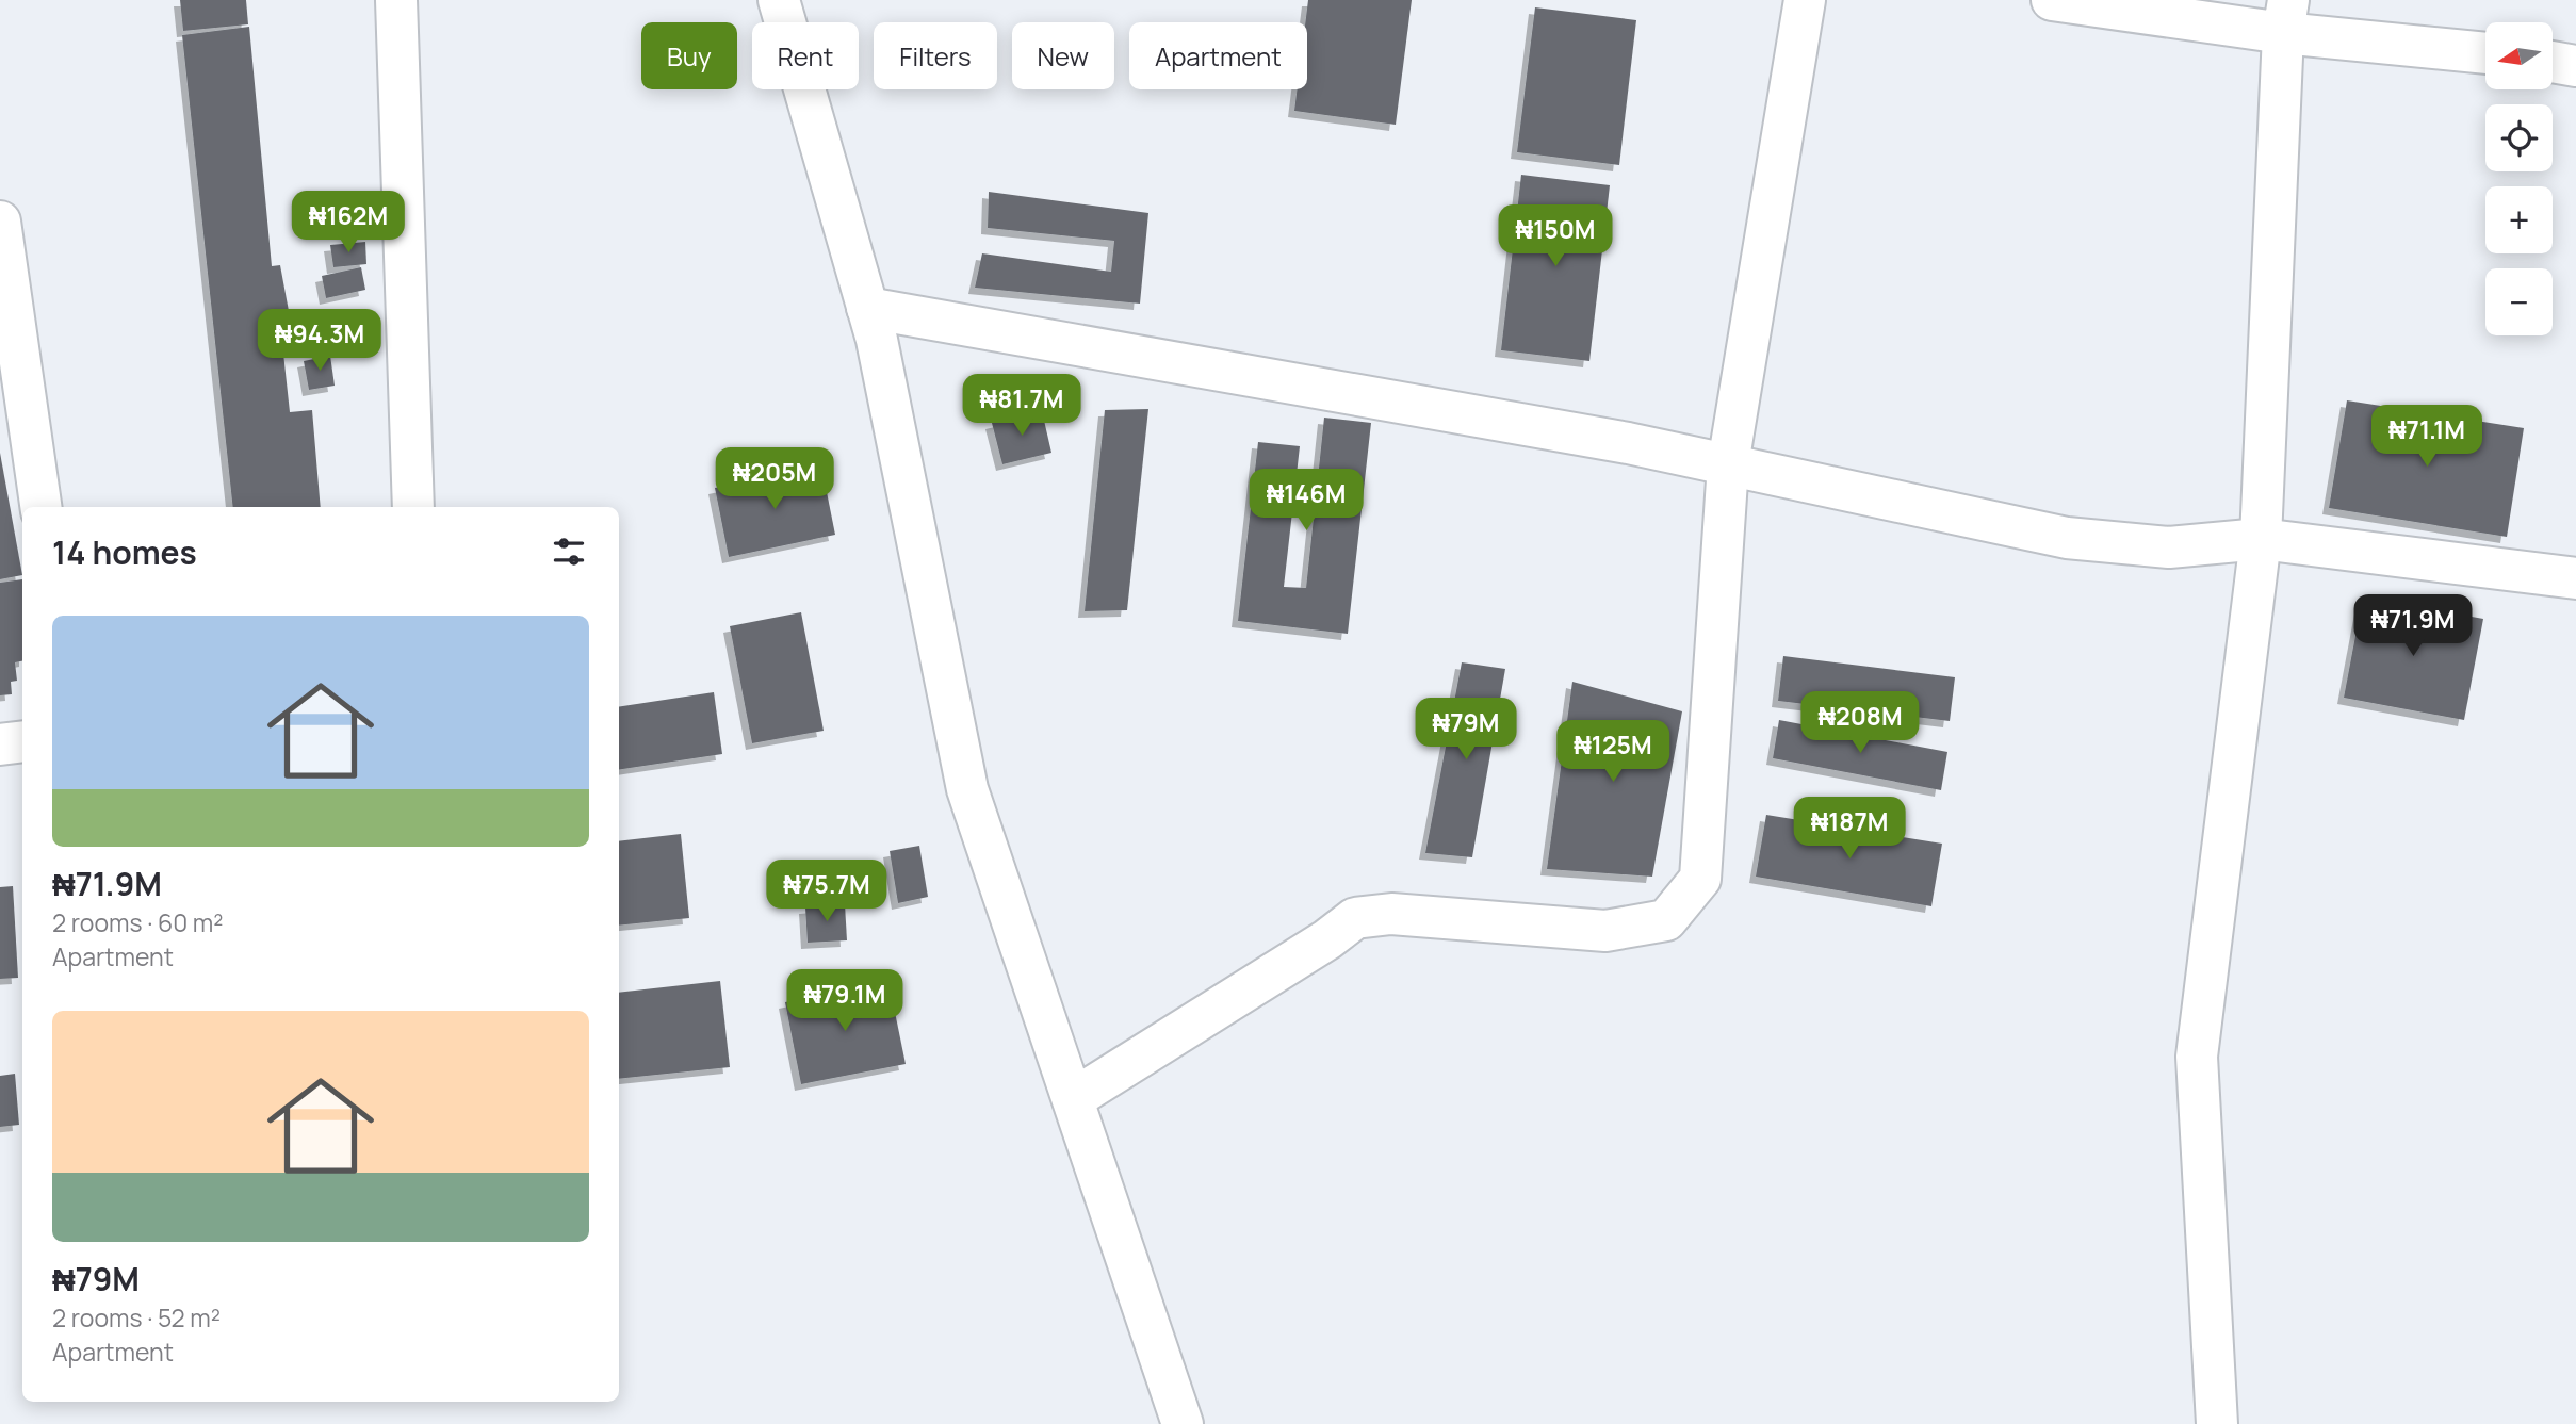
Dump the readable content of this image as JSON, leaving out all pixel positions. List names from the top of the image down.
{
  "north": "left",
  "page": {
    "map_buttons": ["+", "−"],
    "chip": [
      "Buy",
      "Rent",
      "Filters",
      "New",
      "Apartment"
    ],
    "price": [
      "₦162M",
      "₦150M",
      "₦94.3M",
      "₦81.7M",
      "₦71.1M",
      "₦205M",
      "₦146M",
      "₦71.9M",
      "₦208M",
      "₦79M",
      "₦125M",
      "₦187M",
      "₦75.7M",
      "₦79.1M"
    ],
    "heading": "14 homes",
    "list": [
      {
        "name": "₦71.9M",
        "note": "2 rooms · 60 m² · Apartment"
      },
      {
        "name": "₦79M",
        "note": "2 rooms · 52 m² · Apartment"
      }
    ]
  }
}
